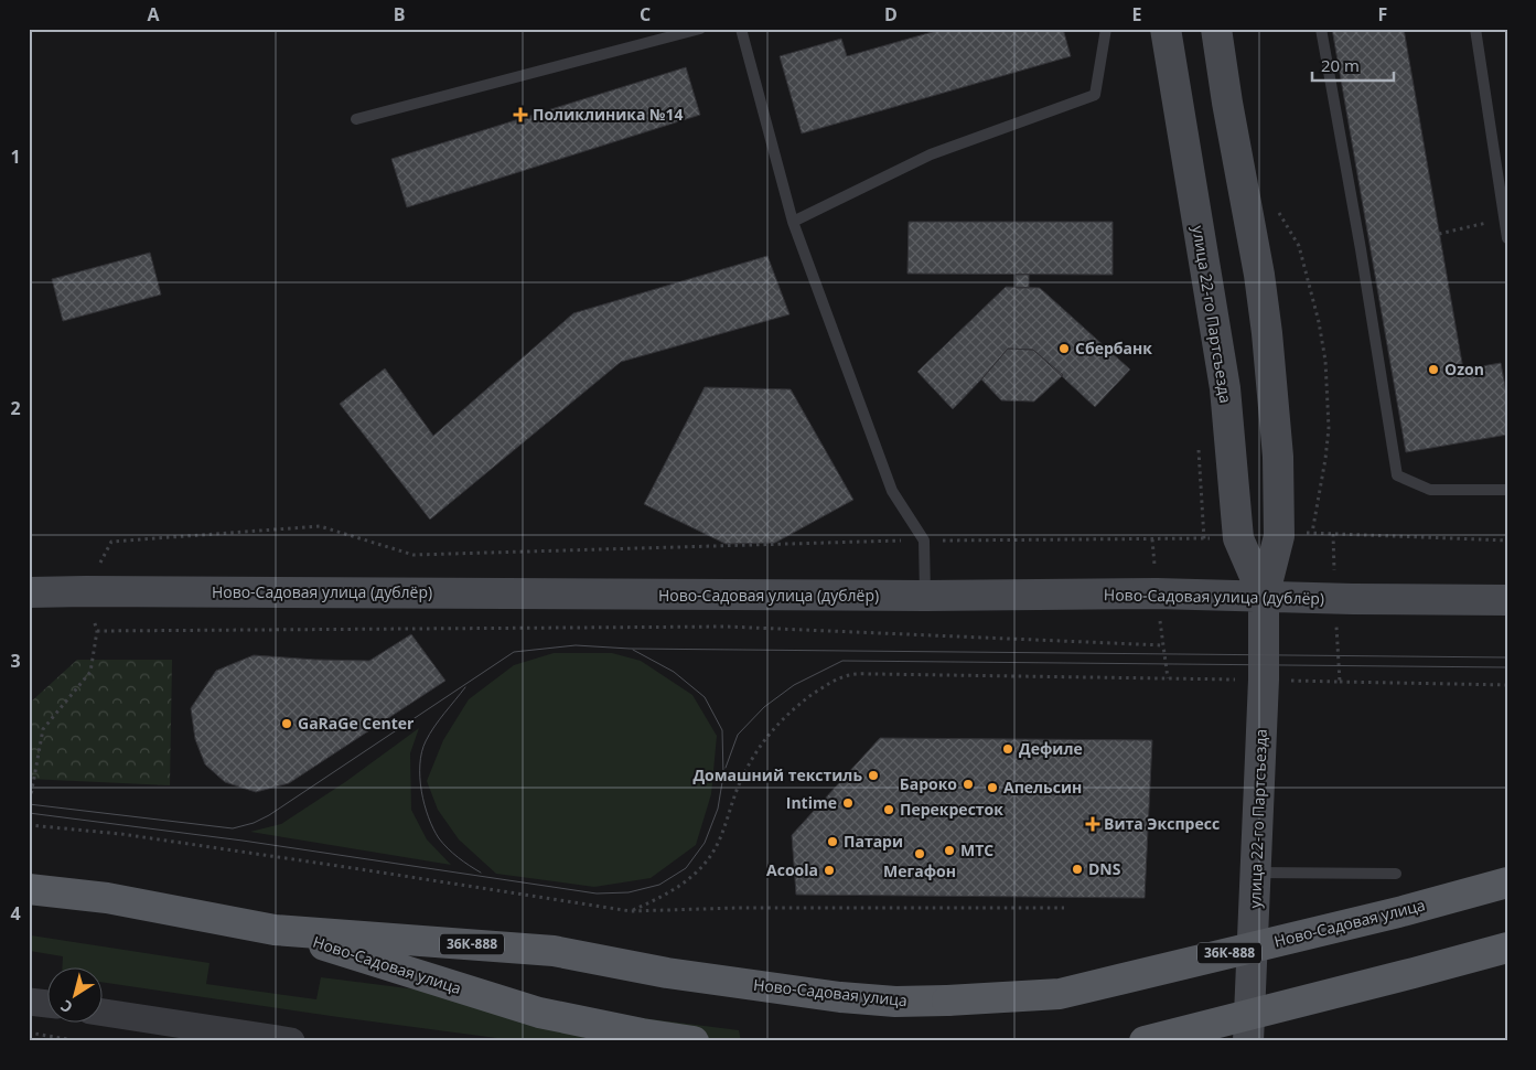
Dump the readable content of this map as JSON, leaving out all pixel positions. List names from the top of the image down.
{
  "streets": {
    "main road": [
      "улица 22-го Партсъезда",
      "Ново-Садовая улица (дублёр)",
      "Ново-Садовая улица",
      "36К-888"
    ]
  },
  "crossings": [
    ["улица 22-го Партсъезда", "Ново-Садовая улица (дублёр)"]
  ],
  "places": {
    "health": ["Поликлиника №14", "Вита Экспресс"],
    "other": [
      "Сбербанк",
      "Ozon",
      "GaRaGe Center",
      "Дефиле",
      "Домашний текстиль",
      "Бароко",
      "Апельсин",
      "Intime",
      "Перекресток",
      "Патари",
      "МТС",
      "Мегафон",
      "DNS",
      "Acoola"
    ]
  },
  "scale_bar": "20 m",
  "north": "bottom left",
  "grid": {
    "columns": [
      "A",
      "B",
      "C",
      "D",
      "E",
      "F"
    ],
    "rows": [
      "1",
      "2",
      "3",
      "4"
    ]
  }
}
